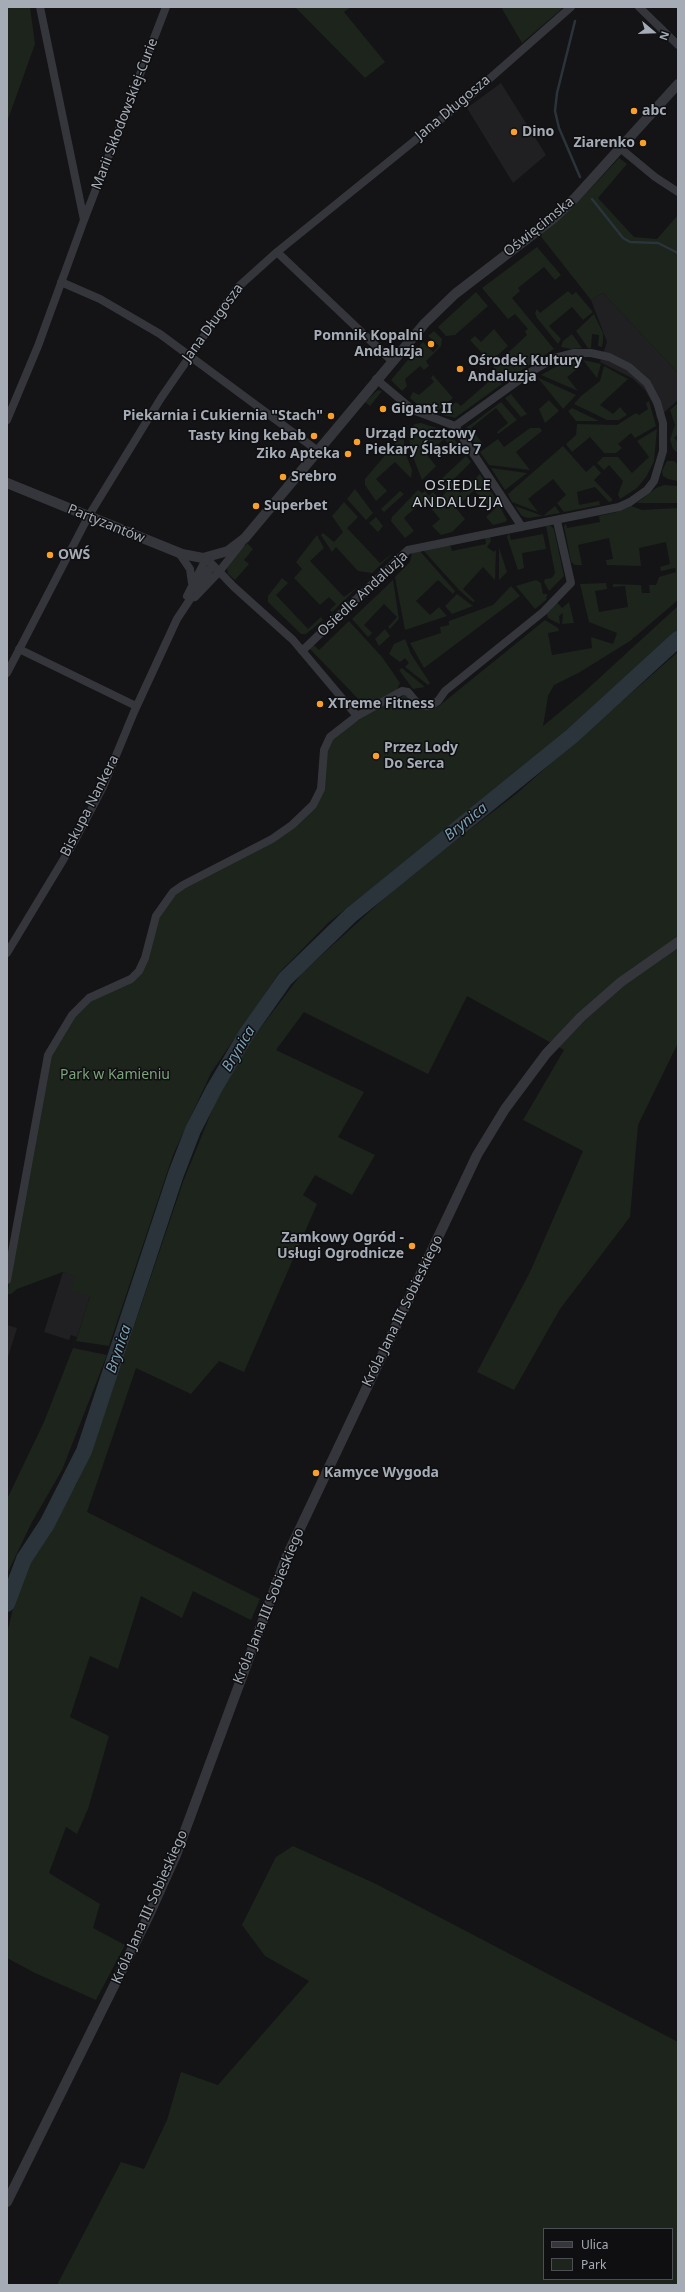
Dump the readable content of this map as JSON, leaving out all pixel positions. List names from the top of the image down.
{
  "streets": {
    "street": [
      "Jana Długosza",
      "Marii Skłodowskiej-Curie",
      "Oświęcimska",
      "Partyzantów",
      "Osiedle Andaluzja",
      "Biskupa Nankera",
      "Króla Jana III Sobieskiego"
    ]
  },
  "crossings": [
    ["Jana Długosza", "Partyzantów"],
    ["Oświęcimska", "Partyzantów"],
    ["Oświęcimska", "Biskupa Nankera"],
    ["Partyzantów", "Biskupa Nankera"]
  ],
  "districts": ["OSIEDLE ANDALUZJA"],
  "water": ["Brynica"],
  "parks": ["Park w Kamieniu"],
  "places": [
    "abc",
    "Dino",
    "Ziarenko",
    "Pomnik Kopalni Andaluzja",
    "Ośrodek Kultury Andaluzja",
    "Gigant II",
    "Piekarnia i Cukiernia \"Stach\"",
    "Tasty king kebab",
    "Urząd Pocztowy Piekary Śląskie 7",
    "Ziko Apteka",
    "Srebro",
    "Superbet",
    "OWŚ",
    "XTreme Fitness",
    "Przez Lody Do Serca",
    "Zamkowy Ogród - Usługi Ogrodnicze",
    "Kamyce Wygoda"
  ],
  "legend": ["Ulica", "Park"],
  "north": "right"
}
